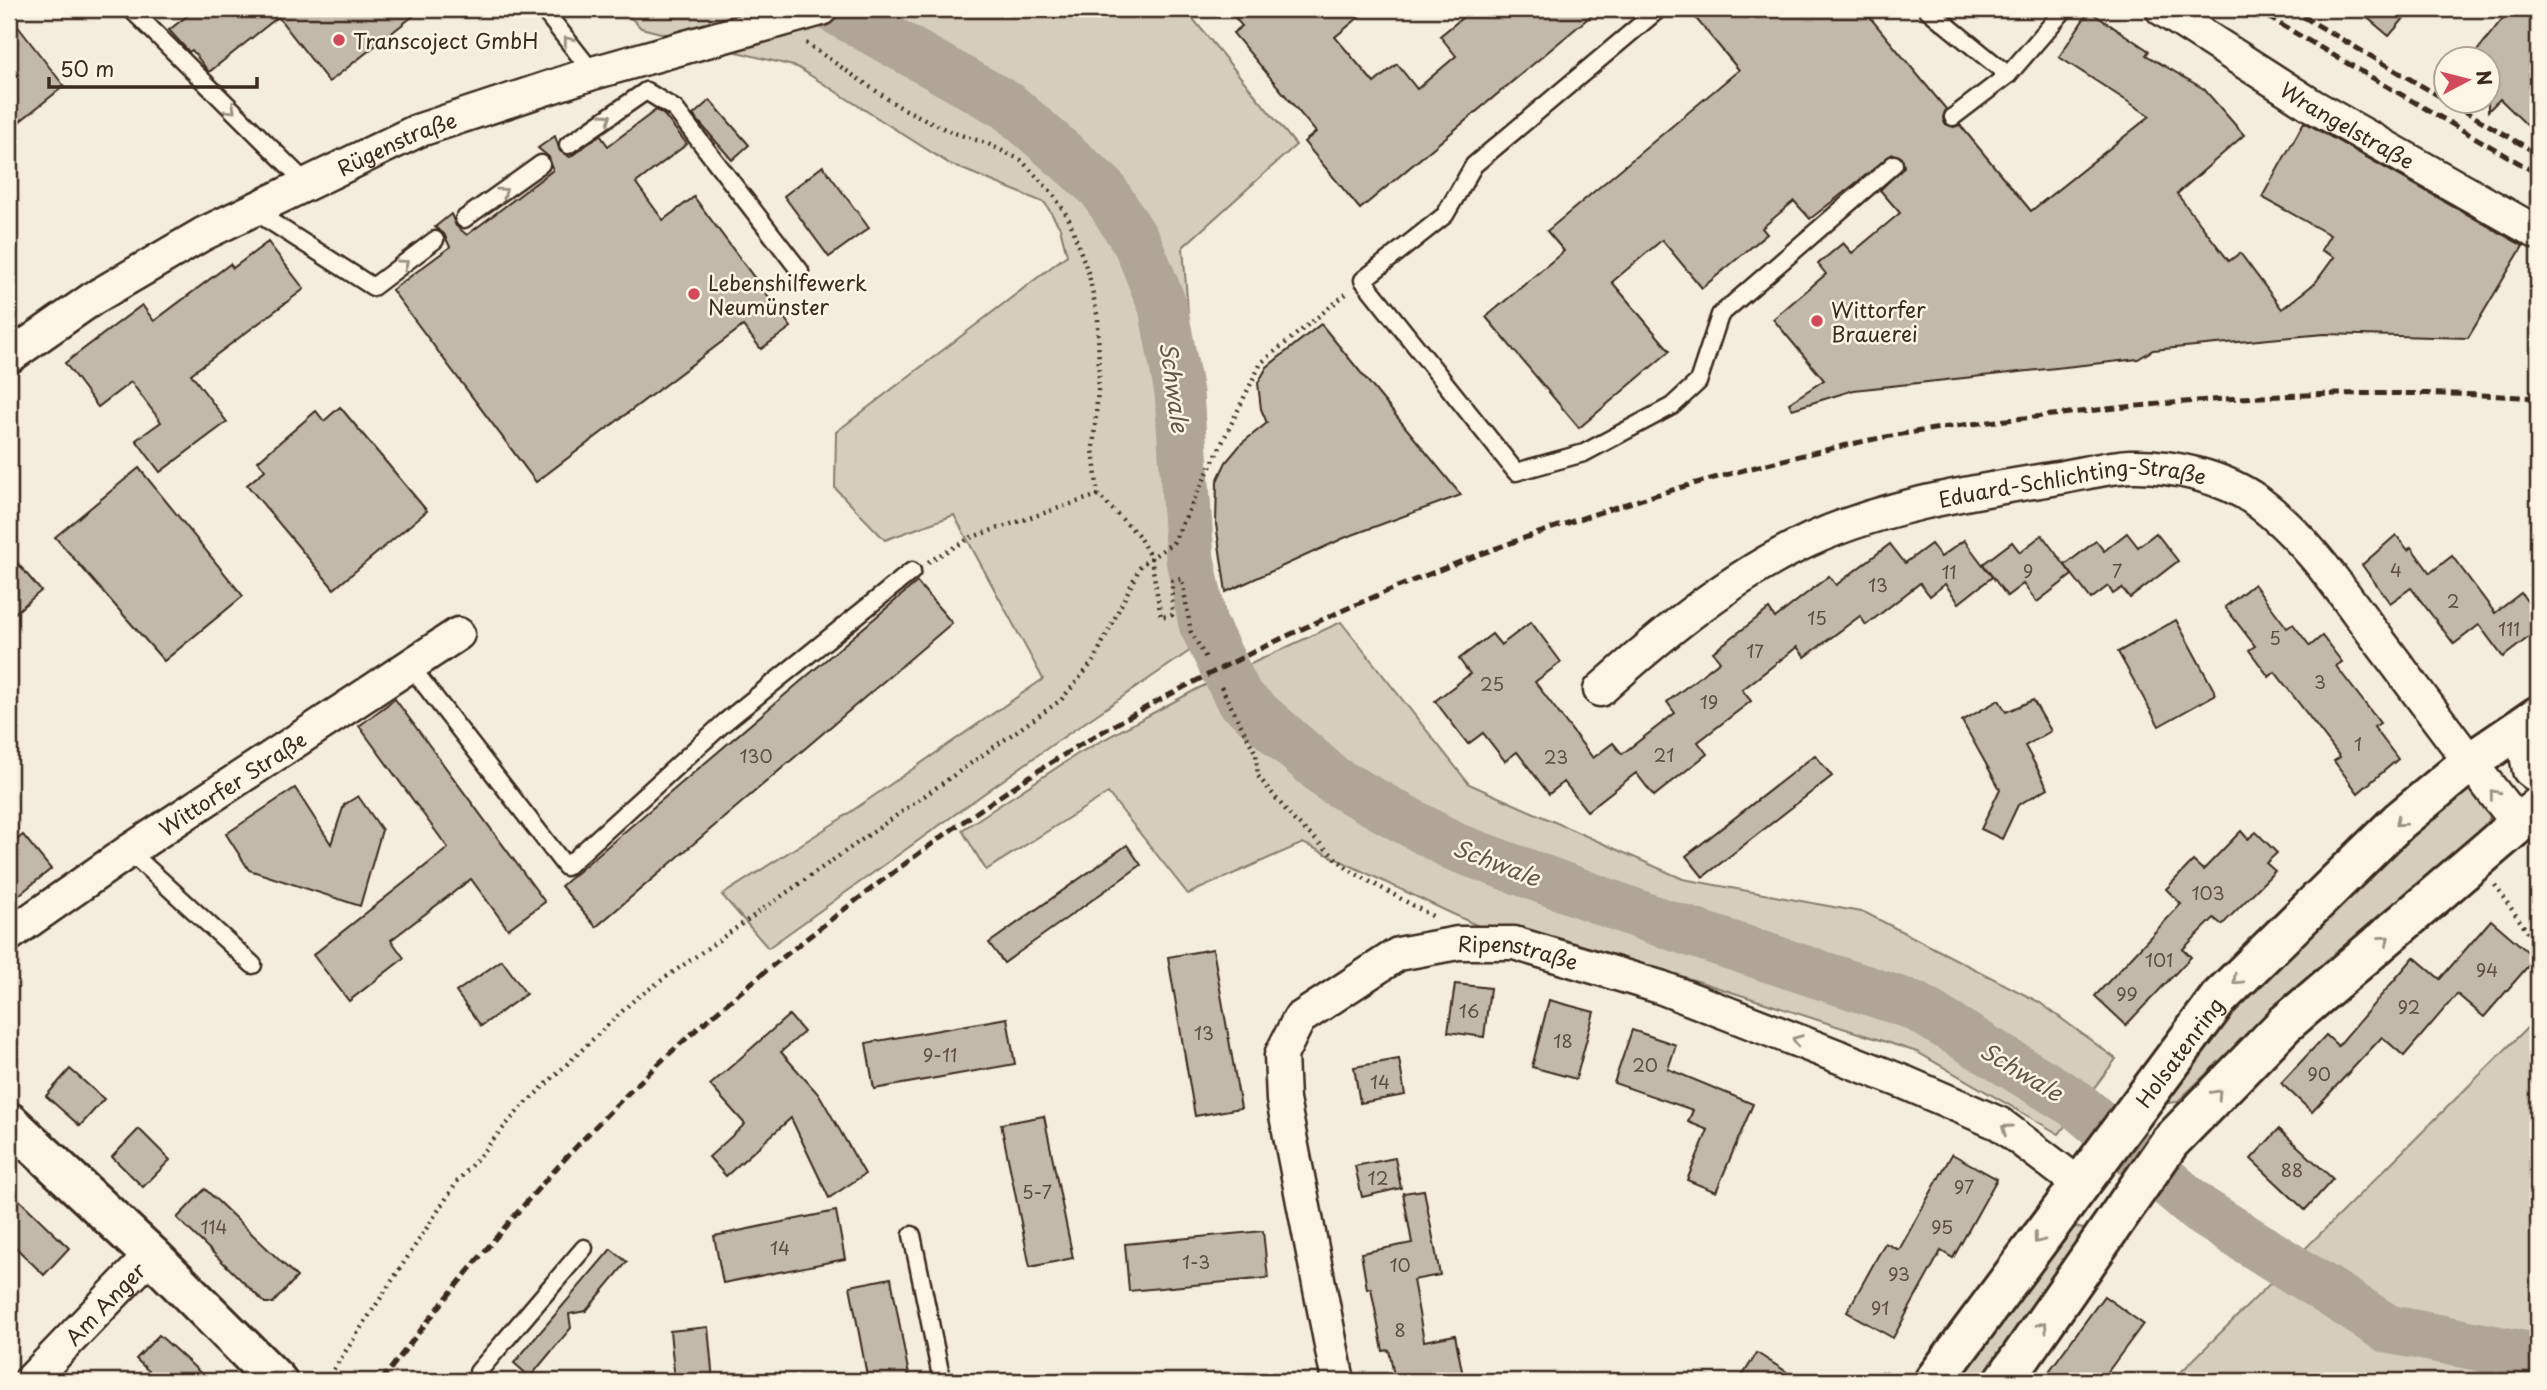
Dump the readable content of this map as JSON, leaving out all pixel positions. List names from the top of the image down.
{
  "streets": {
    "main road": ["Holsatenring"],
    "street": [
      "Wrangelstraße",
      "Rügenstraße",
      "Eduard-Schlichting-Straße",
      "Wittorfer Straße",
      "Ripenstraße",
      "Am Anger"
    ]
  },
  "crossings": [
    ["Eduard-Schlichting-Straße", "Holsatenring"],
    ["Ripenstraße", "Holsatenring"]
  ],
  "one_way": ["Ripenstraße"],
  "water": ["Schwale"],
  "places": ["Transcoject GmbH", "Lebenshilfewerk Neumünster", "Wittorfer Brauerei"],
  "house_numbers": [
    "4",
    "9",
    "7",
    "11",
    "13",
    "2",
    "15",
    "111",
    "5",
    "17",
    "3",
    "25",
    "19",
    "1",
    "21",
    "130",
    "23",
    "103",
    "101",
    "94",
    "99",
    "92",
    "16",
    "13",
    "18",
    "9-11",
    "20",
    "90",
    "14",
    "88",
    "12",
    "97",
    "5-7",
    "114",
    "95",
    "14",
    "1-3",
    "10",
    "93",
    "91",
    "8"
  ],
  "scale_bar": "50 m",
  "north": "right"
}
